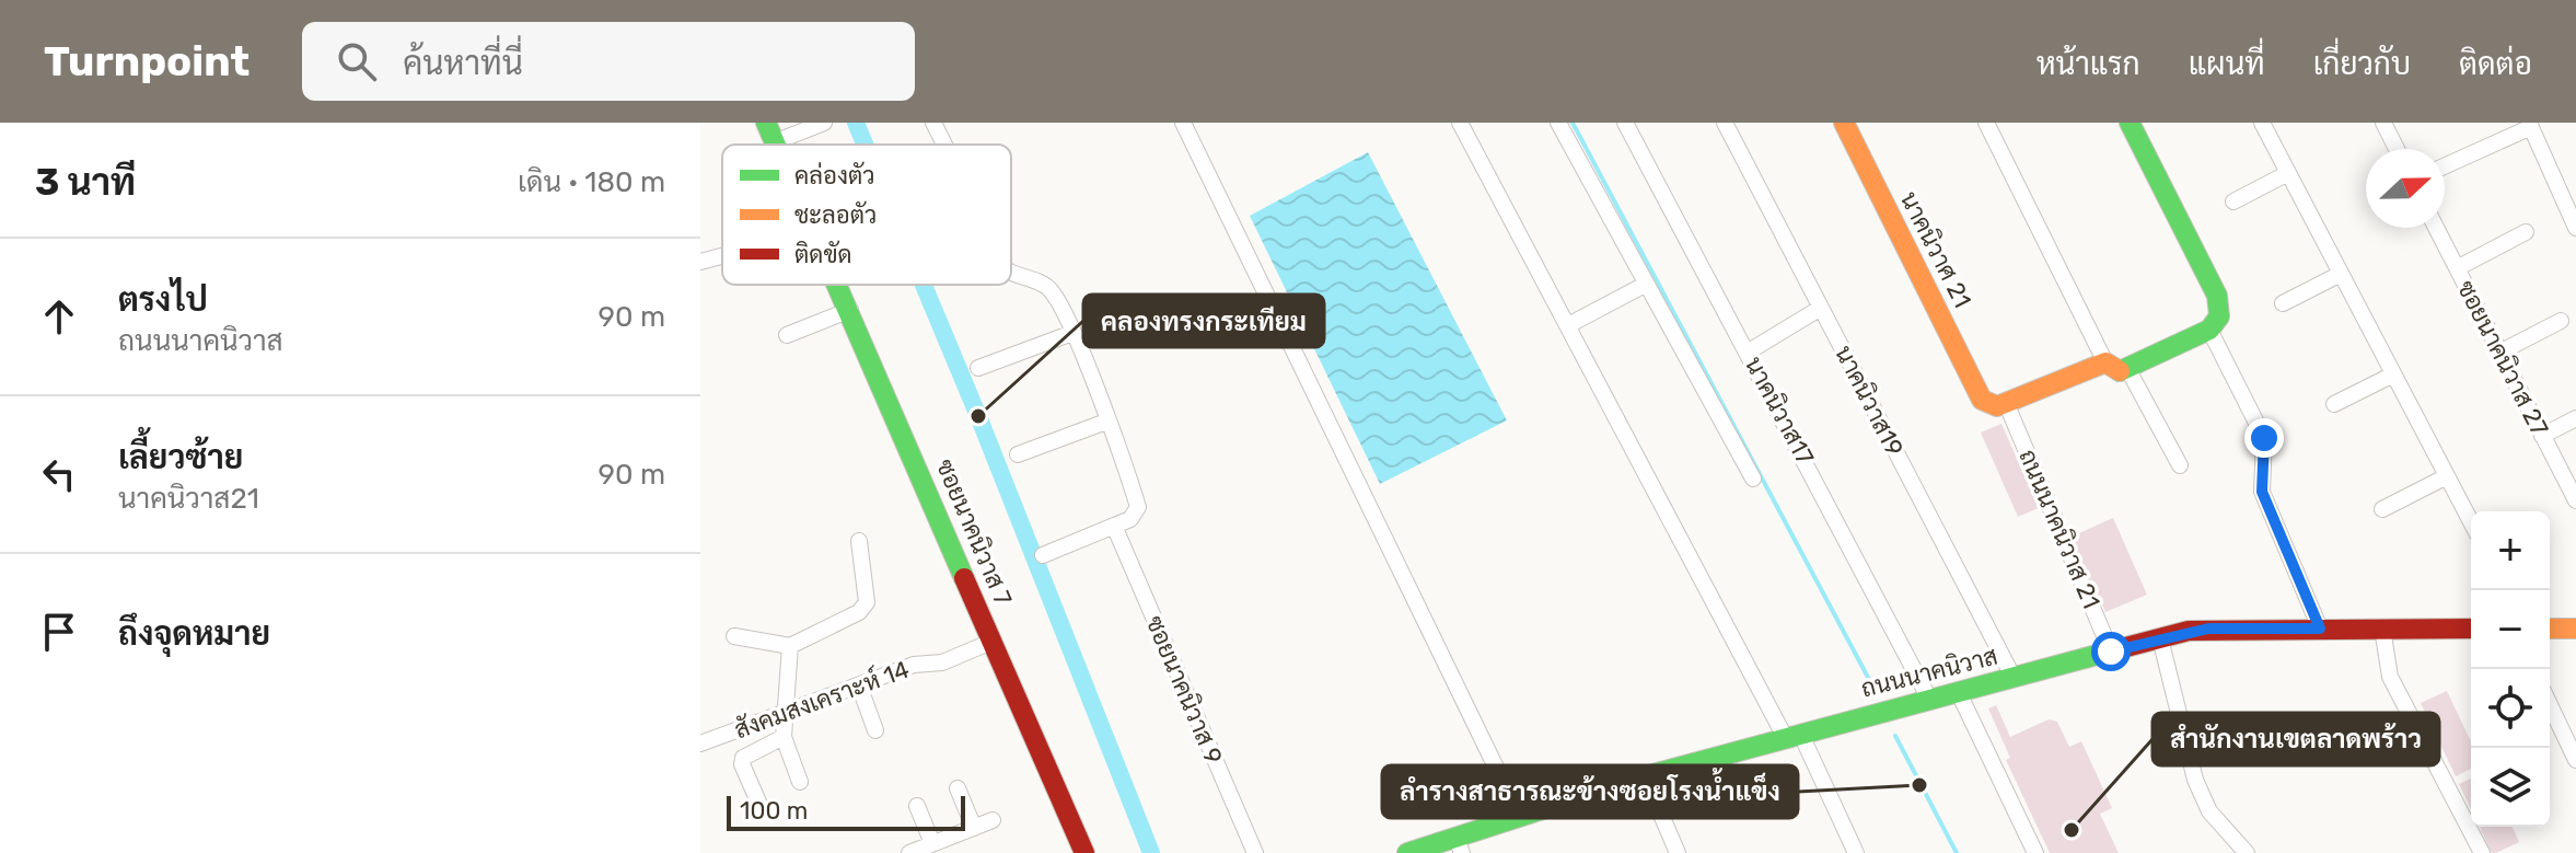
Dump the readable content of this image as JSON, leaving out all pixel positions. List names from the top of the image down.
{
  "streets": {
    "street": [
      "นาคนิวาศ 21",
      "ซอยนาคนิวาส 27",
      "นาคนิวาส19",
      "นาคนิวาส17",
      "ถนนนาคนิวาส 21",
      "ซอยนาคนิวาส 7",
      "ถนนนาคนิวาส",
      "ซอยนาคนิวาส 9",
      "สังคมสงเคราะห์ 14"
    ]
  },
  "crossings": [
    ["นาคนิวาศ 21", "ถนนนาคนิวาส 21"],
    ["นาคนิวาส19", "ถนนนาคนิวาส"],
    ["นาคนิวาส17", "ถนนนาคนิวาส"],
    ["ถนนนาคนิวาส 21", "ถนนนาคนิวาส"],
    ["ซอยนาคนิวาส 7", "สังคมสงเคราะห์ 14"]
  ],
  "places": ["คลองทรงกระเทียม", "ลำรางสาธารณะข้างซอยโรงน้ำแข็ง", "สำนักงานเขตลาดพร้าว"],
  "legend": ["คล่องตัว", "ชะลอตัว", "ติดขัด"],
  "scale_bar": "100 m",
  "north": "right",
  "page": {
    "header": "Turnpoint",
    "search": "ค้นหาที่นี่",
    "nav": [
      "หน้าแรก",
      "แผนที่",
      "เกี่ยวกับ",
      "ติดต่อ"
    ],
    "heading": ["3 นาที", "เดิน · 180 m"],
    "list": [
      ["ตรงไป", "ถนนนาคนิวาส", "90 m"],
      ["เลี้ยวซ้าย", "นาคนิวาส21", "90 m"],
      "ถึงจุดหมาย"
    ],
    "map_buttons": ["+", "−"],
    "scale": "100 m"
  }
}
